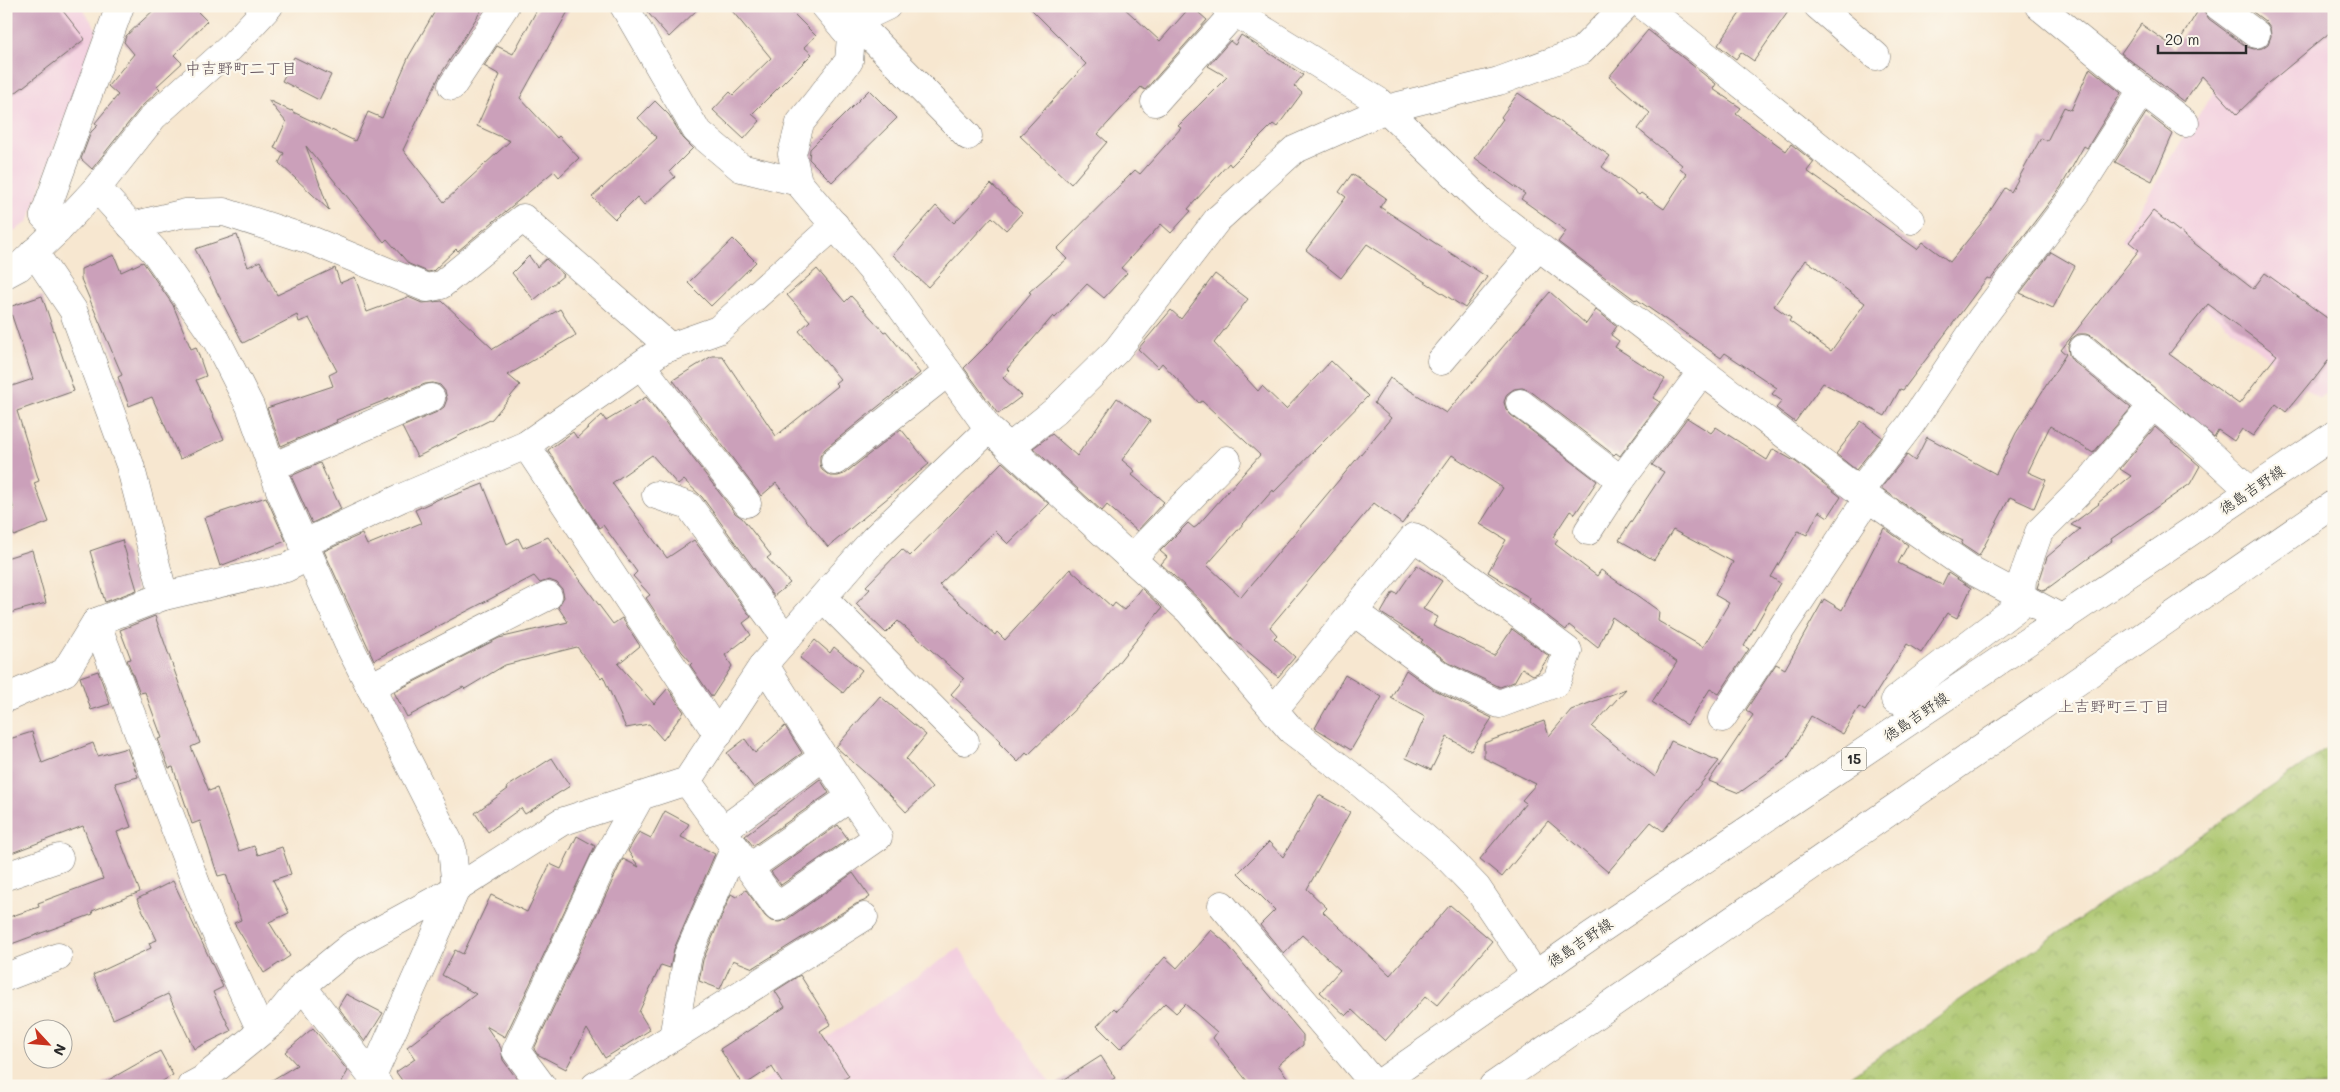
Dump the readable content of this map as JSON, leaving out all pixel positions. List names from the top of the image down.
{
  "streets": {
    "street": ["徳島吉野線", "15"]
  },
  "districts": ["中吉野町二丁目", "上吉野町三丁目"],
  "scale_bar": "20 m",
  "north": "bottom right"
}
